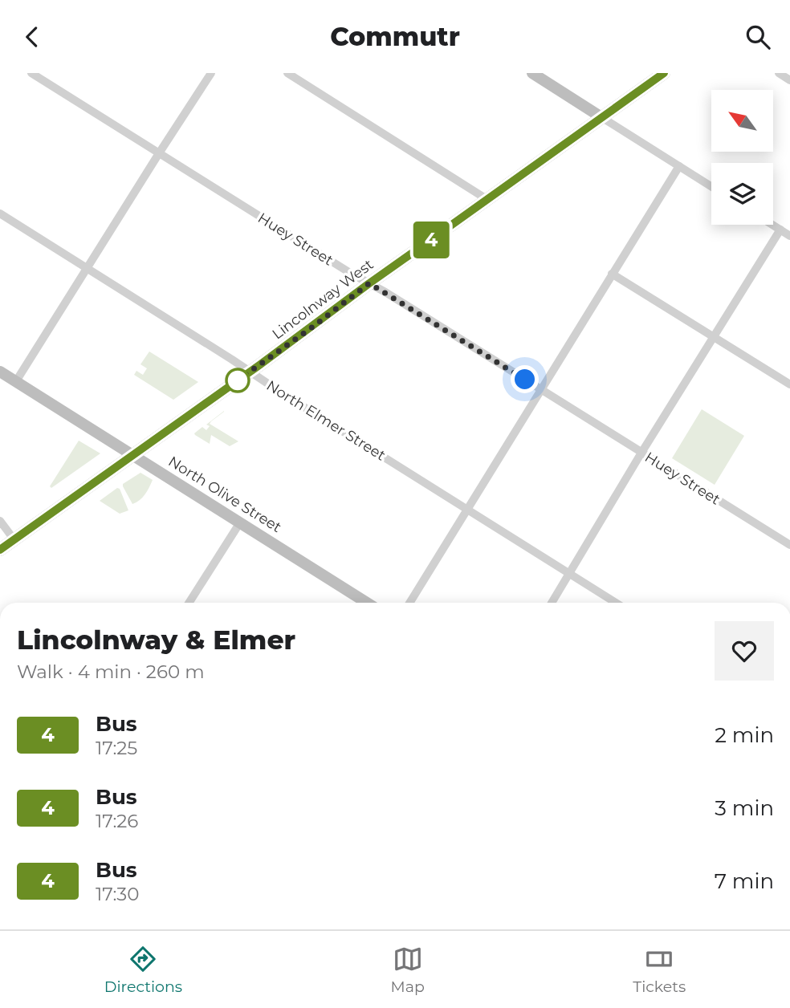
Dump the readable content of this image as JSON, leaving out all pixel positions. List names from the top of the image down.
{
  "streets": {
    "main road": ["Lincolnway West"],
    "street": ["Huey Street", "North Elmer Street", "North Olive Street"]
  },
  "crossings": [
    ["Huey Street", "Lincolnway West"],
    ["Lincolnway West", "North Elmer Street"],
    ["Lincolnway West", "North Olive Street"]
  ],
  "lines": ["bus line 4"],
  "north": "top left",
  "page": {
    "header": "Commutr",
    "on_map": "4",
    "heading": ["Lincolnway & Elmer", "Walk · 4 min · 260 m"],
    "list": [
      {
        "mark": "4",
        "name": "Bus",
        "note": "17:25",
        "value": "2 min"
      },
      {
        "mark": "4",
        "name": "Bus",
        "note": "17:26",
        "value": "3 min"
      },
      {
        "mark": "4",
        "name": "Bus",
        "note": "17:30",
        "value": "7 min"
      }
    ],
    "tabs": ["Directions", "Map", "Tickets"]
  }
}
